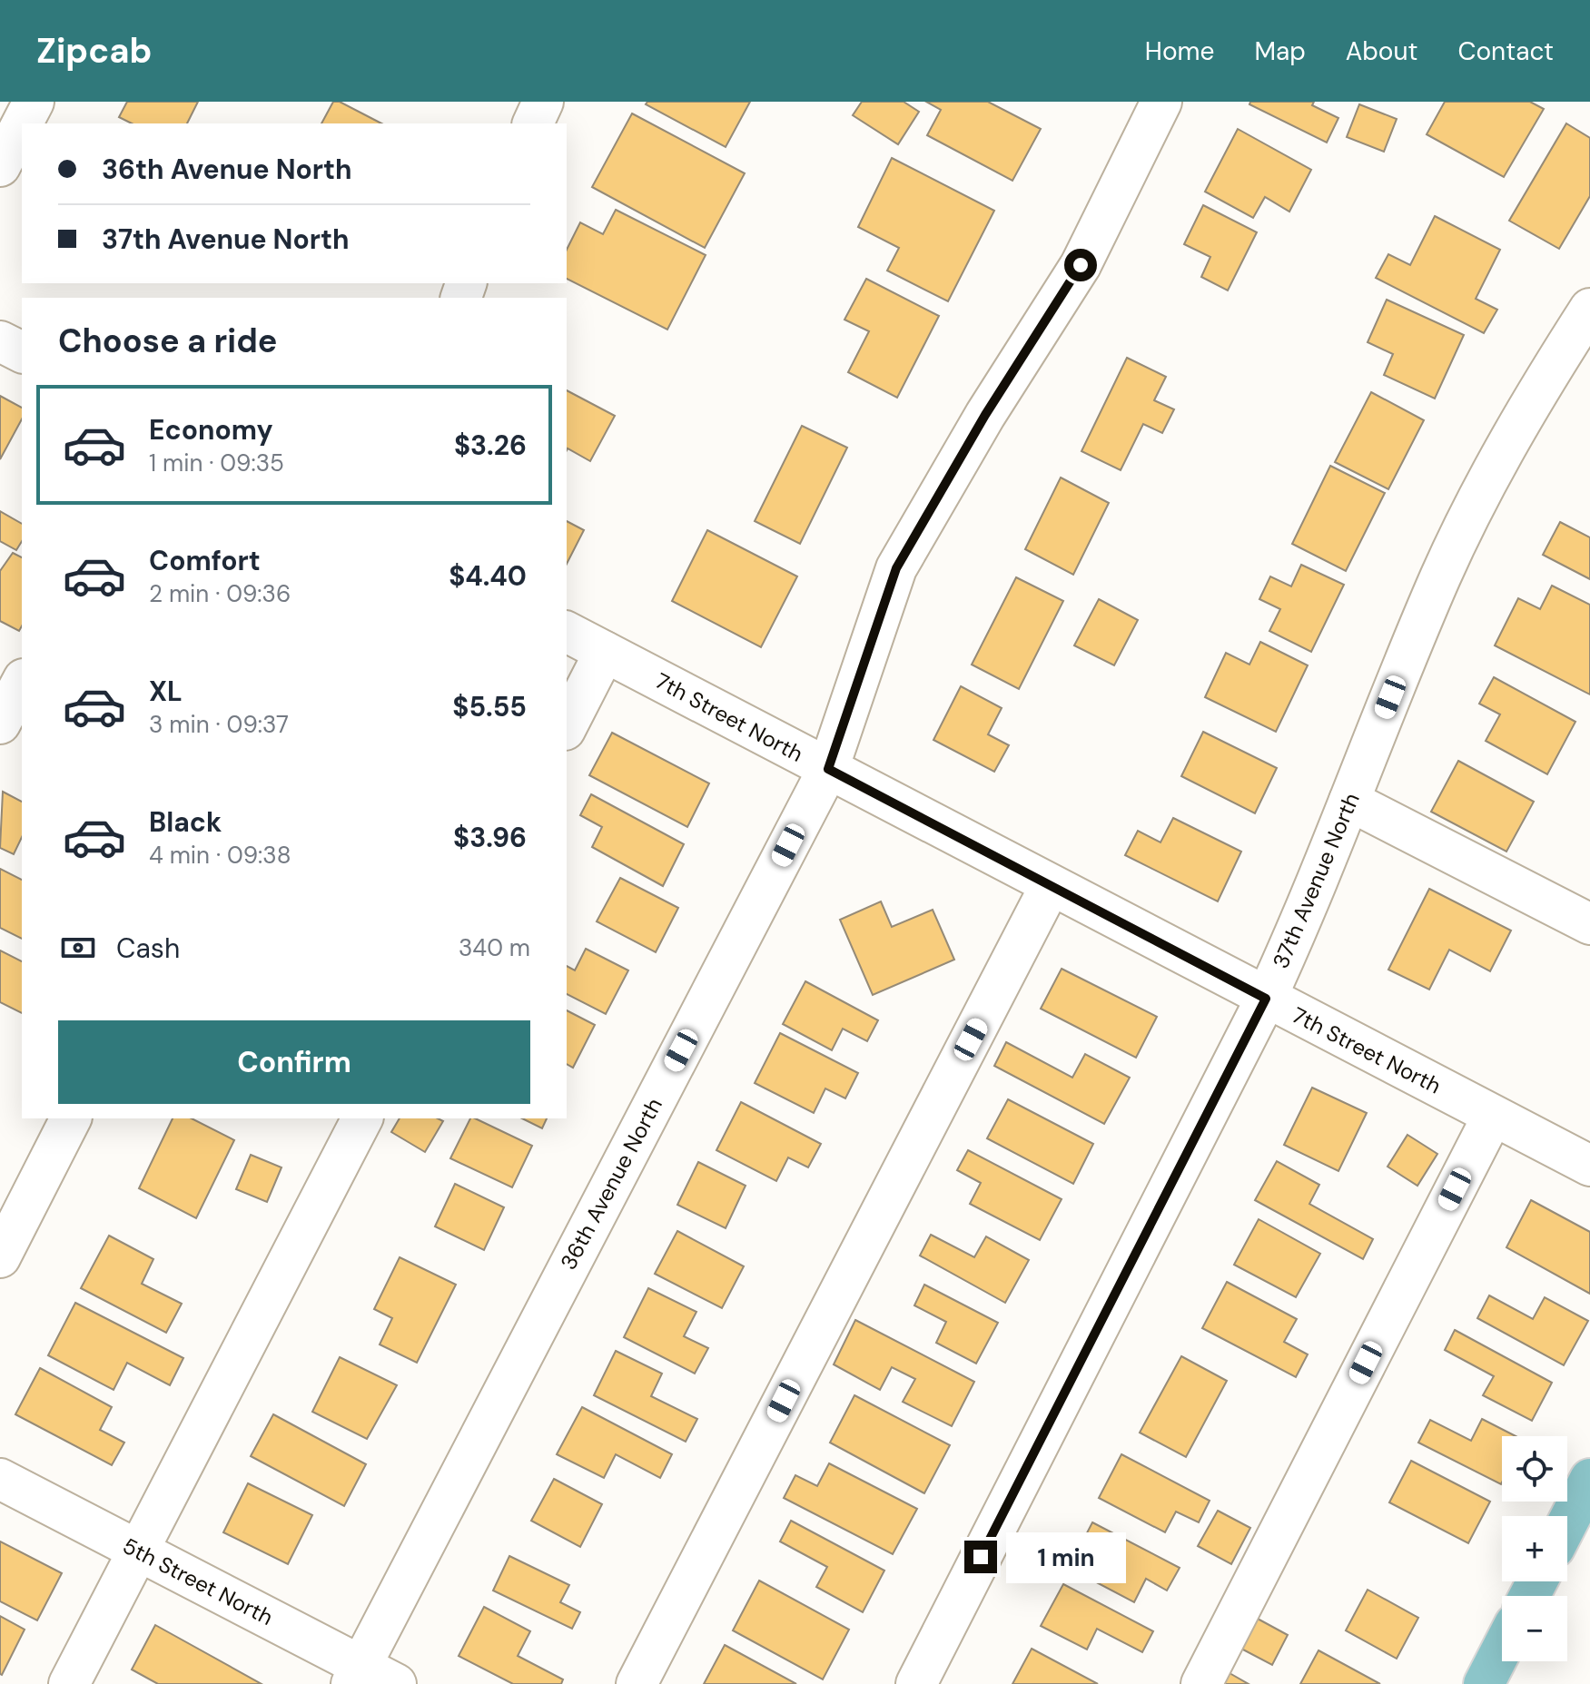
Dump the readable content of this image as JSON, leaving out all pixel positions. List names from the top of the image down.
{
  "streets": {
    "street": [
      "7th Street North",
      "37th Avenue North",
      "36th Avenue North",
      "5th Street North"
    ]
  },
  "crossings": [
    ["7th Street North", "37th Avenue North"],
    ["7th Street North", "36th Avenue North"],
    ["36th Avenue North", "5th Street North"]
  ],
  "page": {
    "header": "Zipcab",
    "nav": [
      "Home",
      "Map",
      "About",
      "Contact"
    ],
    "banner": ["36th Avenue North", "37th Avenue North"],
    "heading": "Choose a ride",
    "list": [
      {
        "name": "Economy",
        "note": "1 min · 09:35",
        "value": "$3.26"
      },
      {
        "name": "Comfort",
        "note": "2 min · 09:36",
        "value": "$4.40"
      },
      {
        "name": "XL",
        "note": "3 min · 09:37",
        "value": "$5.55"
      },
      {
        "name": "Black",
        "note": "4 min · 09:38",
        "value": "$3.96"
      }
    ],
    "pay": ["Cash", "340 m"],
    "buttons": "Confirm",
    "map_buttons": ["+", "−"],
    "bubble": "1 min"
  }
}
